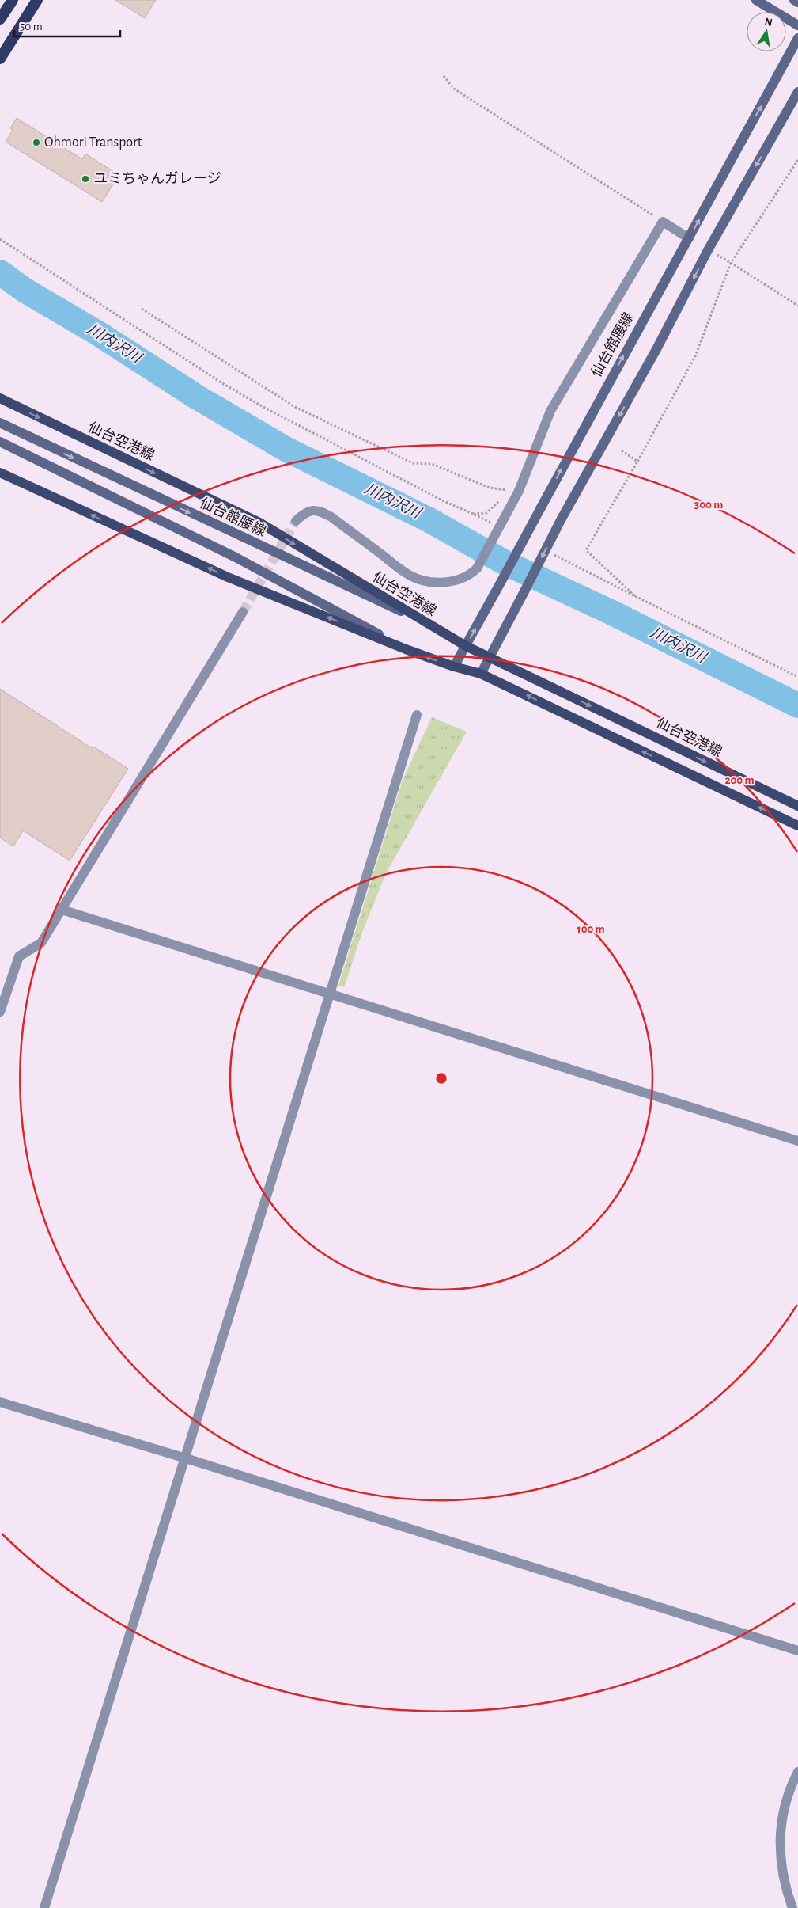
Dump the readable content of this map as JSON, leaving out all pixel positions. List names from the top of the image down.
{
  "streets": {
    "main road": ["仙台館腰線", "仙台空港線"]
  },
  "crossings": [
    ["仙台館腰線", "仙台空港線"]
  ],
  "water": ["川内沢川"],
  "places": ["Ohmori Transport", "ユミちゃんガレージ"],
  "scale_bar": "50 m",
  "north": "top",
  "rings": ["300 m", "200 m", "100 m"]
}
